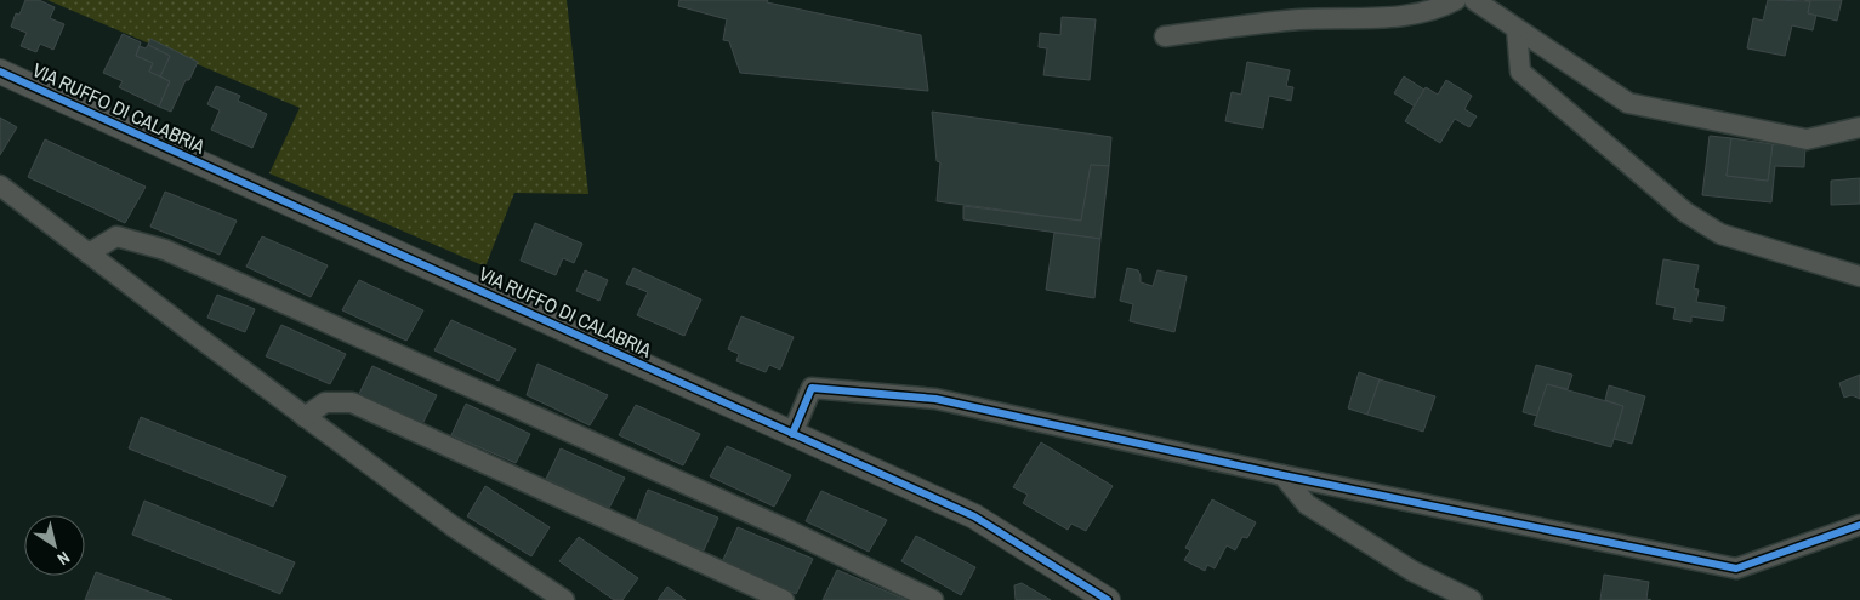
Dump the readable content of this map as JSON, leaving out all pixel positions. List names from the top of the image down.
{
  "streets": {
    "street": ["VIA RUFFO DI CALABRIA"]
  },
  "north": "bottom right"
}
